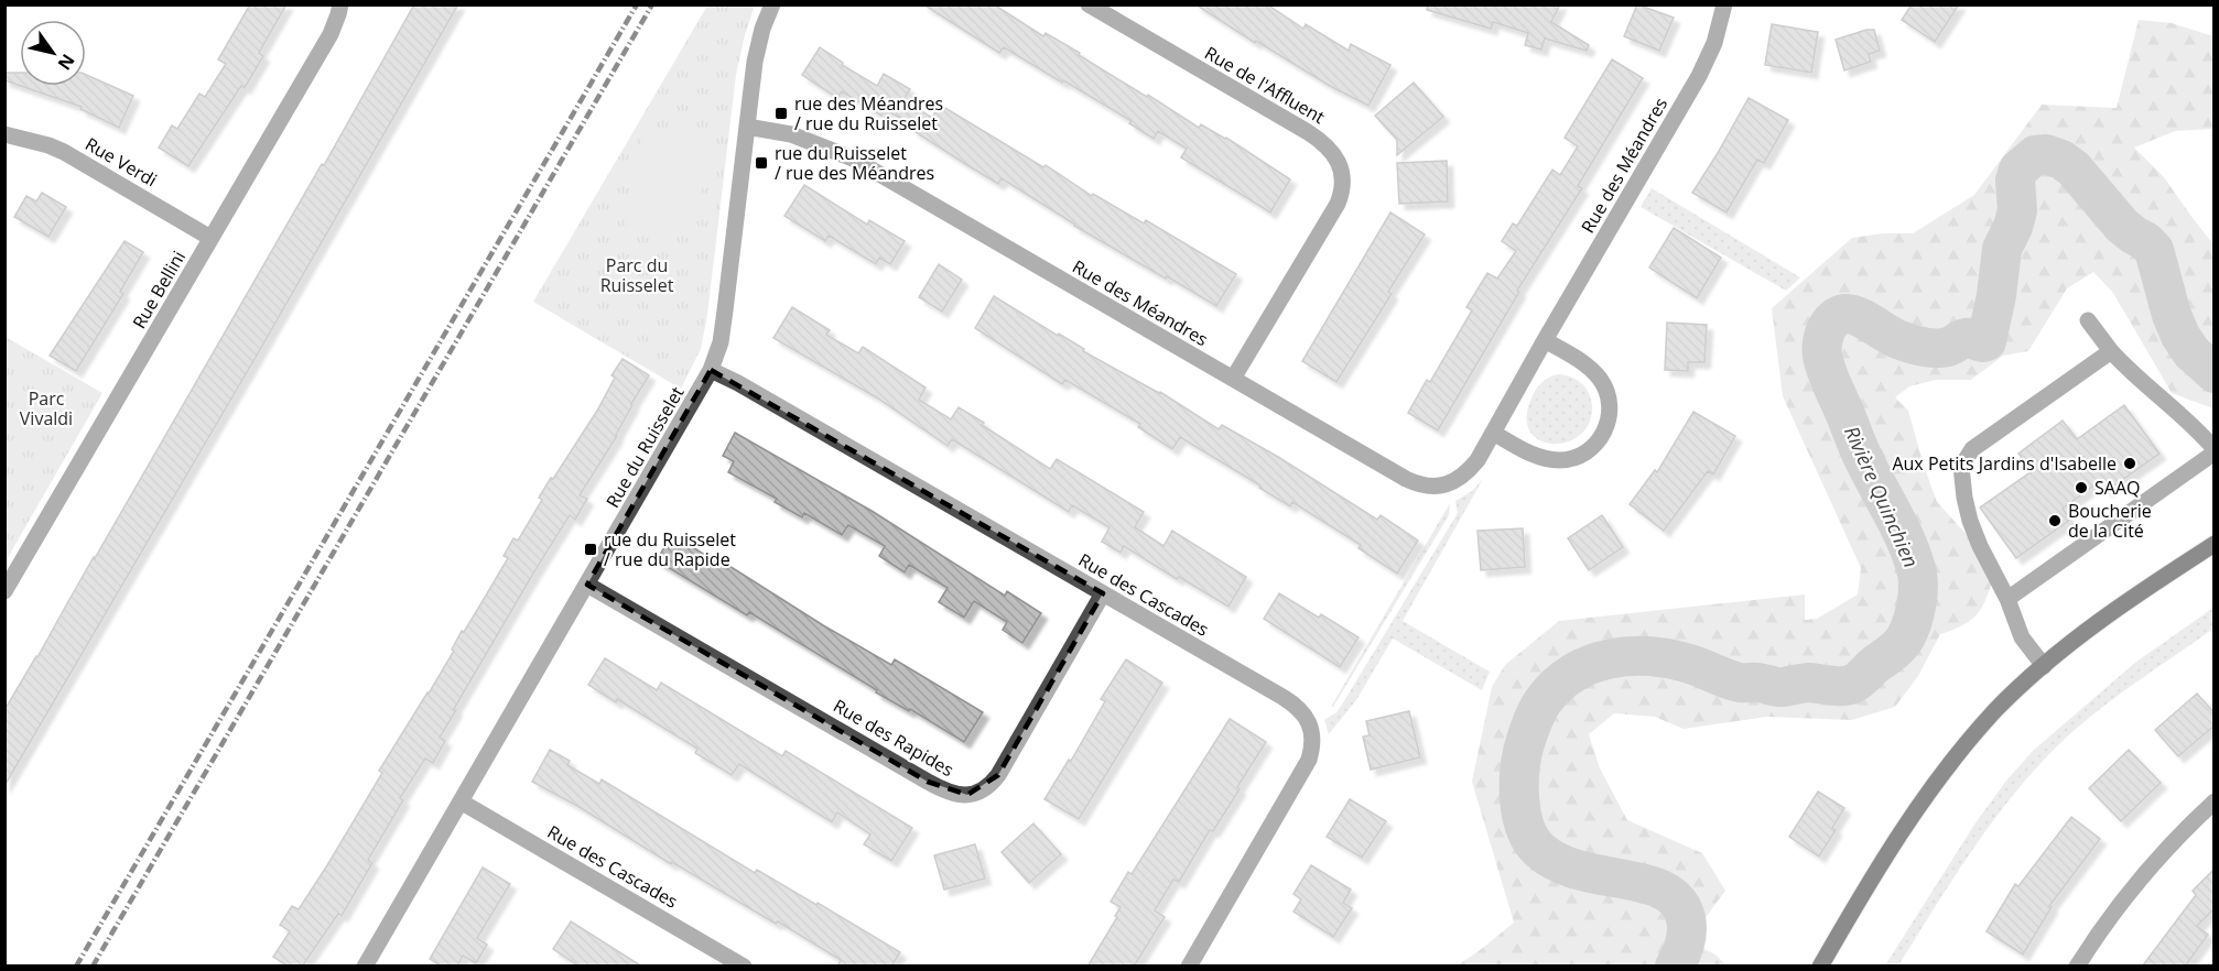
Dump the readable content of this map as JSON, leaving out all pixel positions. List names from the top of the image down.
{
  "streets": {
    "street": [
      "Rue de l'Affluent",
      "Rue Verdi",
      "Rue des Méandres",
      "Rue Bellini",
      "Rue du Ruisselet",
      "Rue des Cascades",
      "Rue des Rapides"
    ]
  },
  "crossings": [
    ["Rue de l'Affluent", "Rue des Méandres"],
    ["Rue Verdi", "Rue Bellini"],
    ["Rue des Méandres", "Rue du Ruisselet"],
    ["Rue du Ruisselet", "Rue des Cascades"],
    ["Rue du Ruisselet", "Rue des Rapides"],
    ["Rue des Cascades", "Rue des Rapides"]
  ],
  "water": ["Rivière Quinchien"],
  "parks": ["Parc du Ruisselet", "Parc Vivaldi"],
  "places": {
    "transit": ["rue des Méandres / rue du Ruisselet", "rue du Ruisselet / rue des Méandres", "rue du Ruisselet / rue du Rapide"],
    "other": ["Aux Petits Jardins d'Isabelle", "SAAQ", "Boucherie de la Cité"]
  },
  "north": "bottom right"
}
